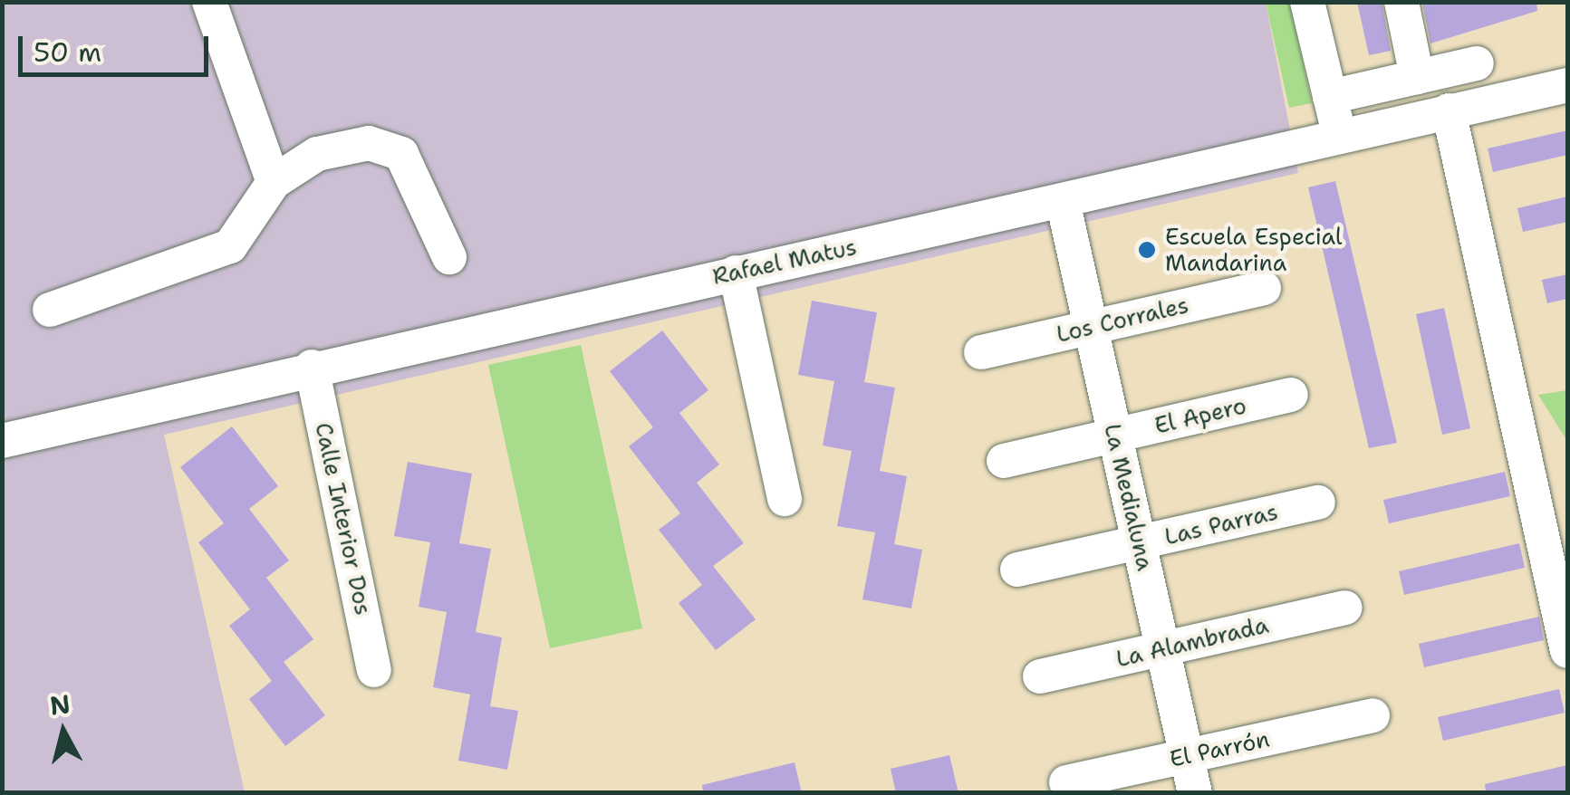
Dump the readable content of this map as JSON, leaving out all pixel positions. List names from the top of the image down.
{
  "streets": {
    "street": [
      "Rafael Matus",
      "Los Corrales",
      "El Apero",
      "La Medialuna",
      "Calle Interior Dos",
      "Las Parras",
      "La Alambrada",
      "El Parrón"
    ]
  },
  "crossings": [
    ["Rafael Matus", "La Medialuna"],
    ["Rafael Matus", "Calle Interior Dos"],
    ["Los Corrales", "La Medialuna"],
    ["El Apero", "La Medialuna"],
    ["La Medialuna", "Las Parras"],
    ["La Medialuna", "La Alambrada"],
    ["La Medialuna", "El Parrón"]
  ],
  "places": ["Escuela Especial Mandarina"],
  "scale_bar": "50 m",
  "north": "top"
}
